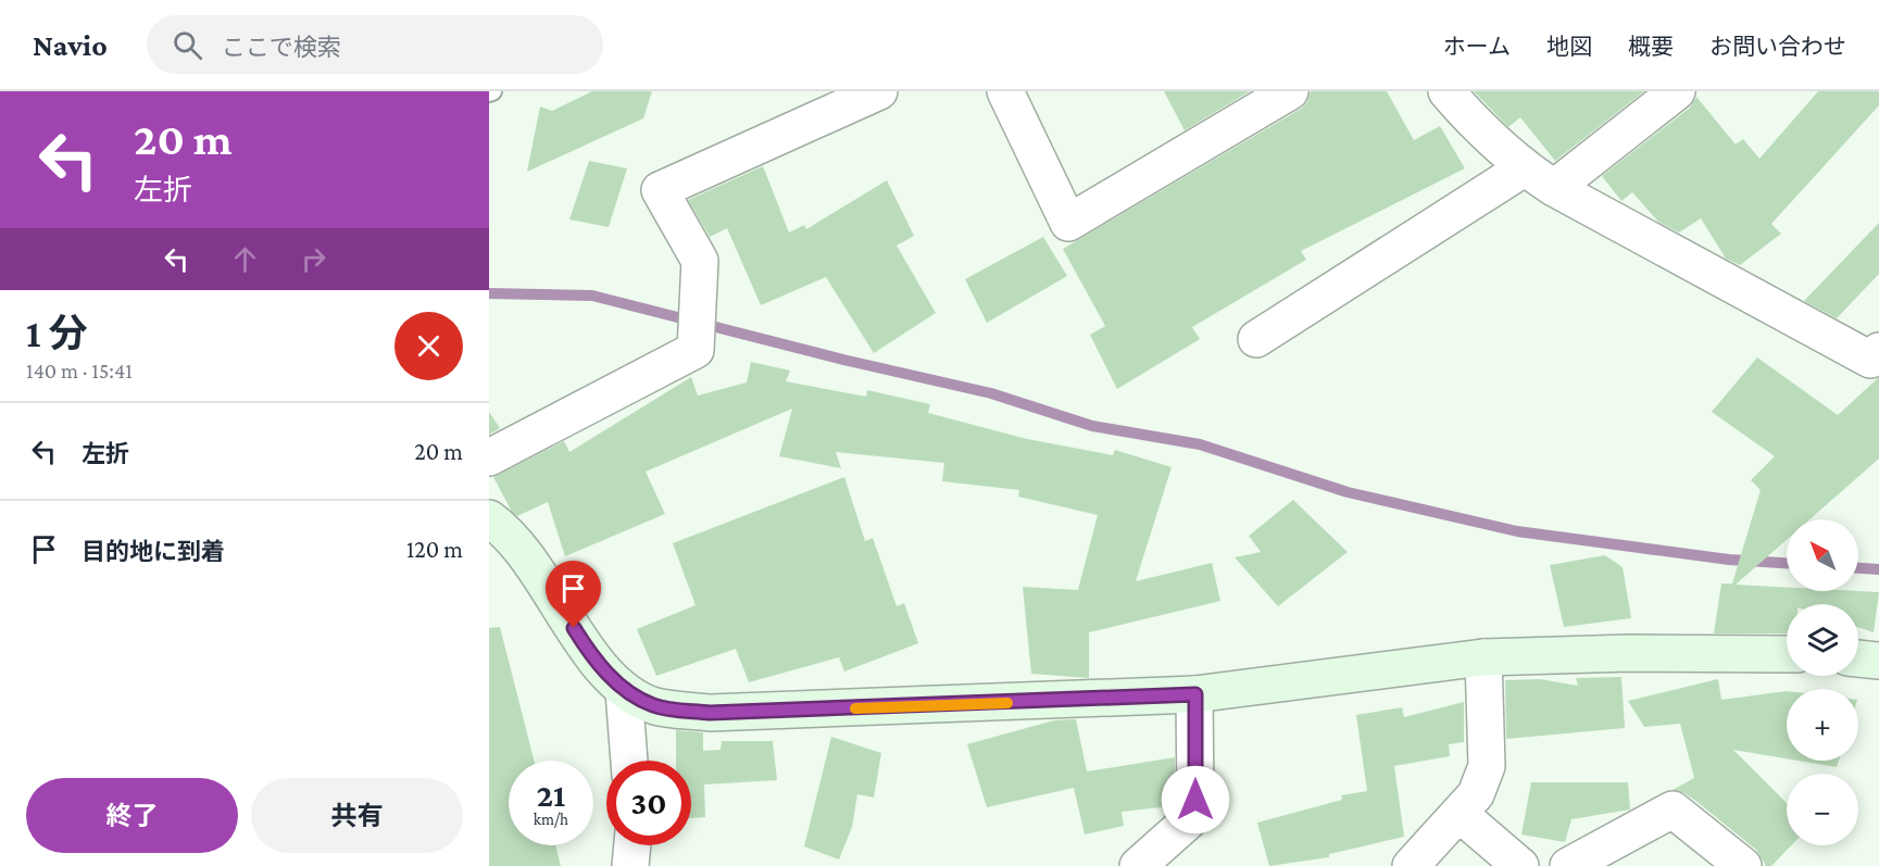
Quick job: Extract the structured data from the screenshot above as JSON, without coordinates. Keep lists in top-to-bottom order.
{
  "north": "top left",
  "page": {
    "header": "Navio",
    "search": "ここで検索",
    "nav": [
      "ホーム",
      "地図",
      "概要",
      "お問い合わせ"
    ],
    "turn": ["20 m", "左折"],
    "heading": ["1 分", "140 m · 15:41"],
    "list": [
      {
        "name": "左折",
        "value": "20 m"
      },
      {
        "name": "目的地に到着",
        "value": "120 m"
      }
    ],
    "map_buttons": ["+", "−"],
    "speed": "21 km/h",
    "limit": "30",
    "buttons": ["終了", "共有"]
  }
}
